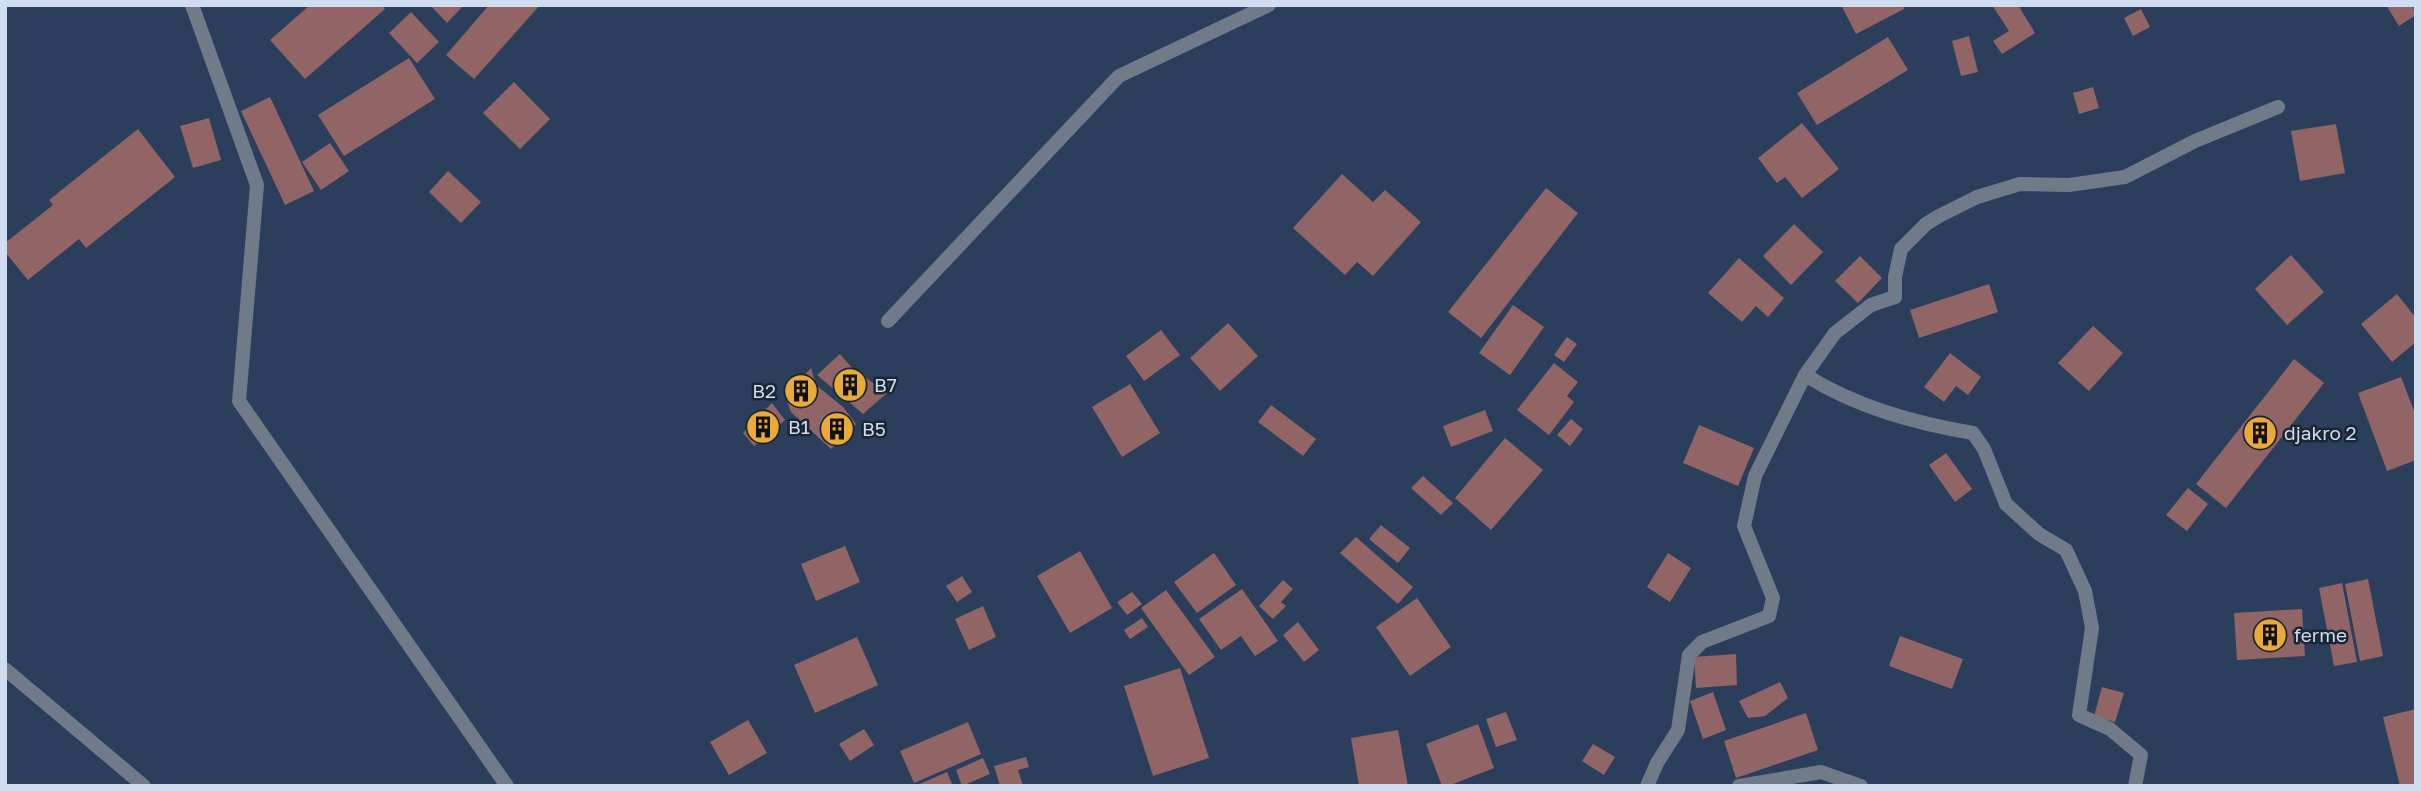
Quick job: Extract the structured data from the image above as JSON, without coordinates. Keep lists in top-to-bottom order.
{
  "places": {
    "building": [
      "B7",
      "B2",
      "B1",
      "B5",
      "djakro 2",
      "ferme"
    ]
  }
}
